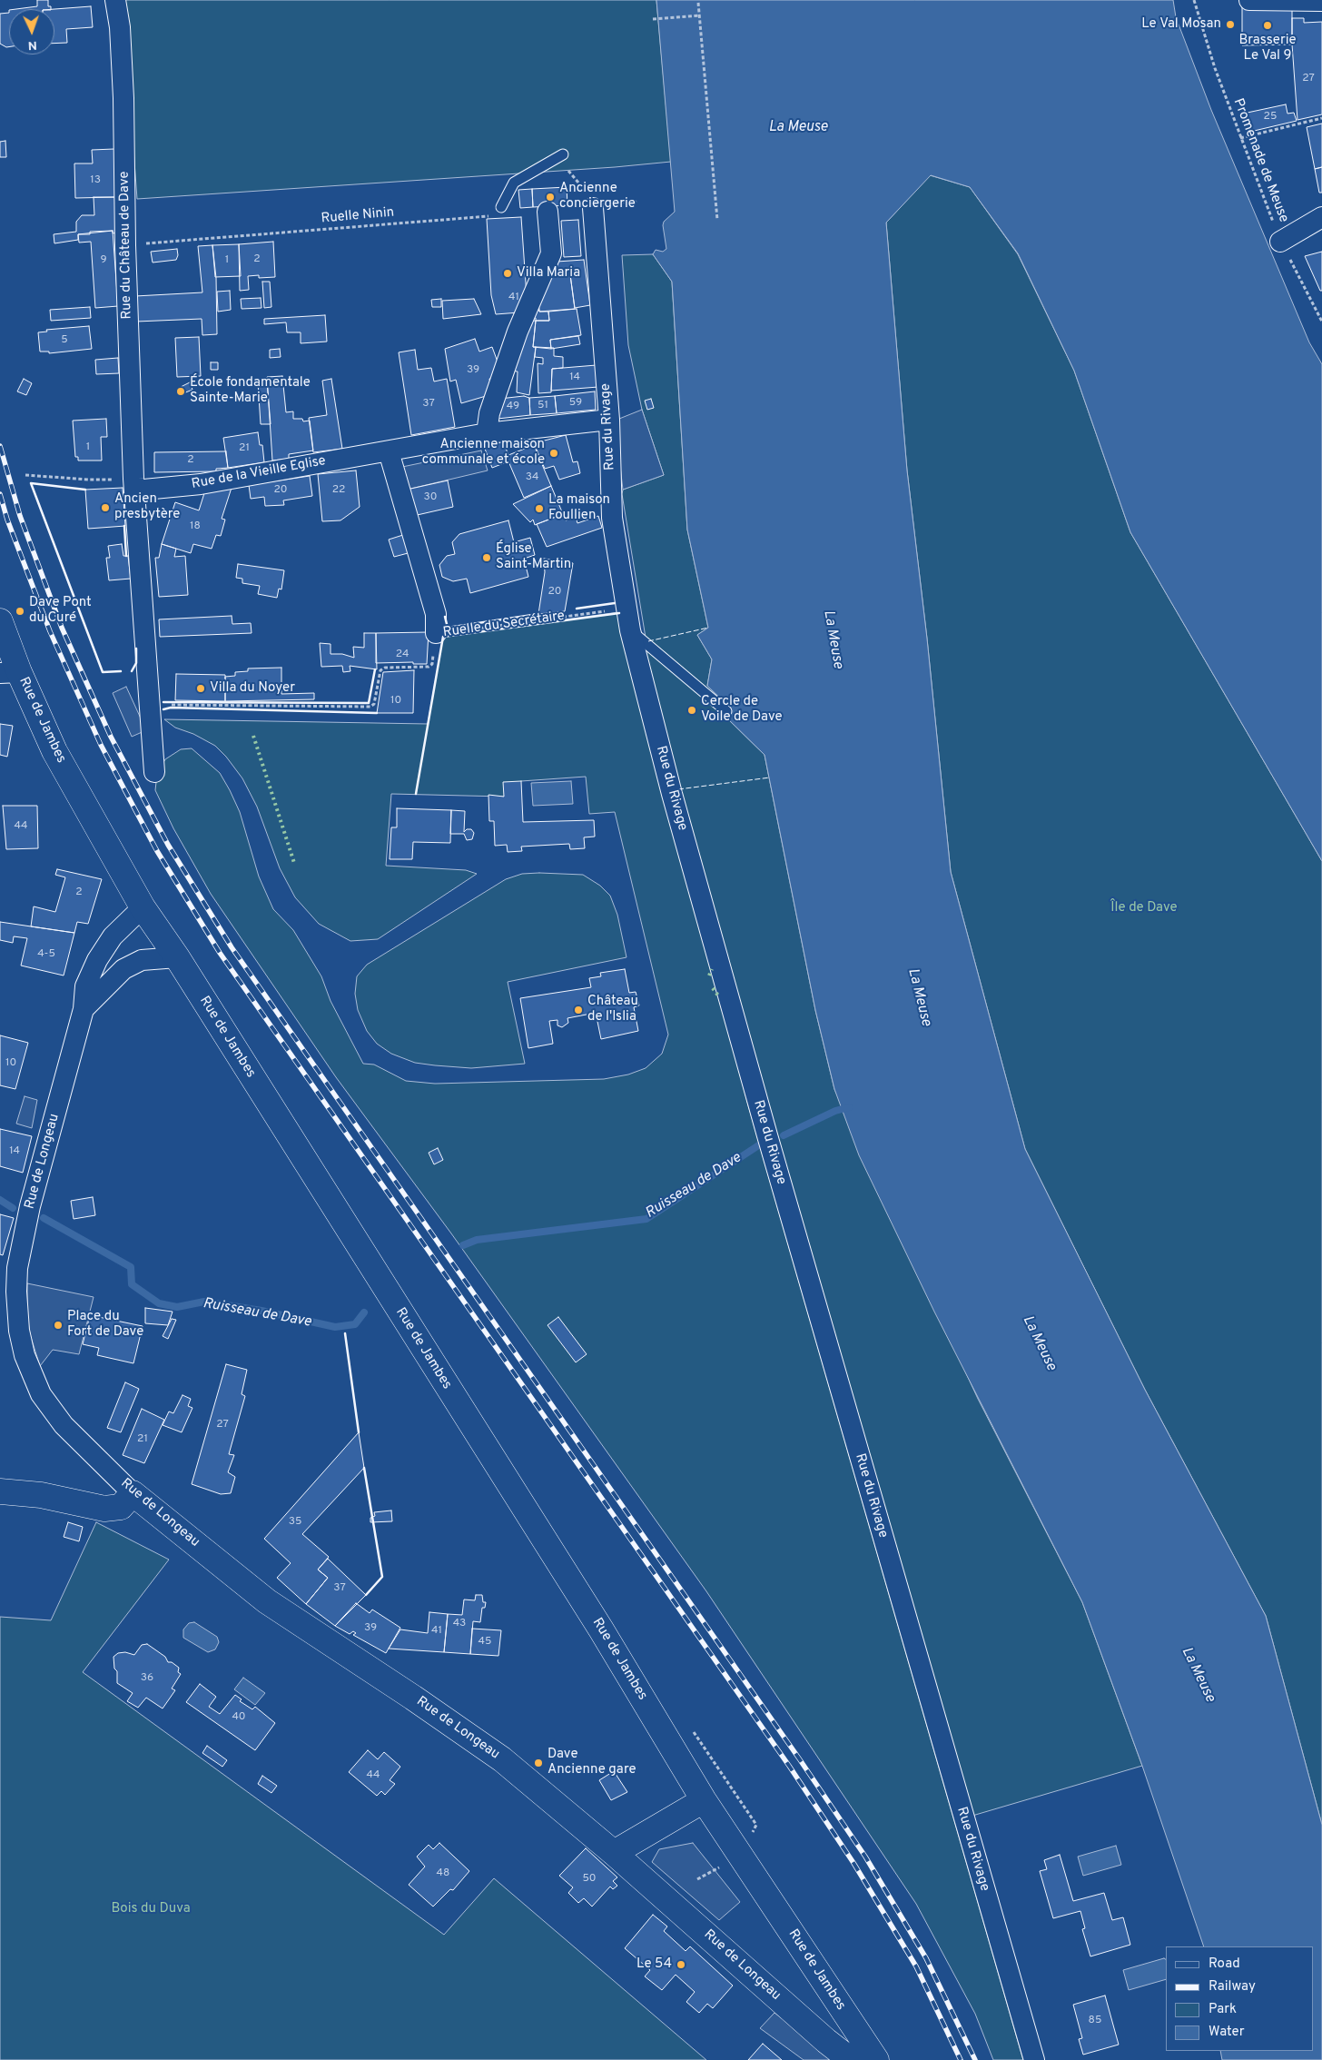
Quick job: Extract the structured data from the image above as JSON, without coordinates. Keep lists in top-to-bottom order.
{
  "streets": {
    "main road": ["Rue de Jambes", "Rue de Longeau"],
    "street": [
      "Rue du Château de Dave",
      "Rue du Rivage",
      "Rue de la Vieille Eglise",
      "Ruelle du Secrétaire"
    ],
    "path": ["Promenade de Meuse", "Ruelle Ninin"]
  },
  "crossings": [
    ["Ruelle Ninin", "Rue du Château de Dave"],
    ["Rue du Château de Dave", "Rue de la Vieille Eglise"],
    ["Rue du Rivage", "Rue de la Vieille Eglise"],
    ["Rue du Rivage", "Ruelle du Secrétaire"],
    ["Rue de la Vieille Eglise", "Ruelle du Secrétaire"],
    ["Rue de Jambes", "Rue de Longeau"]
  ],
  "water": ["La Meuse", "Ruisseau de Dave"],
  "parks": ["Île de Dave", "Bois du Duva"],
  "places": [
    "Le Val Mosan",
    "Brasserie Le Val 9",
    "Ancienne conciergerie",
    "Villa Maria",
    "École fondamentale Sainte-Marie",
    "Ancienne maison communale et école",
    "Ancien presbytère",
    "La maison Foullien",
    "Église Saint-Martin",
    "Dave Pont du Curé",
    "Villa du Noyer",
    "Cercle de Voile de Dave",
    "Château de l'Islia",
    "Place du Fort de Dave",
    "Dave Ancienne gare",
    "Le 54"
  ],
  "house_numbers": [
    "27",
    "25",
    "13",
    "2",
    "9",
    "1",
    "41",
    "5",
    "39",
    "14",
    "59",
    "37",
    "51",
    "49",
    "1",
    "21",
    "2",
    "34",
    "20",
    "22",
    "30",
    "18",
    "20",
    "24",
    "10",
    "44",
    "2",
    "4-5",
    "10",
    "14",
    "27",
    "21",
    "35",
    "37",
    "43",
    "39",
    "41",
    "45",
    "36",
    "40",
    "44",
    "48",
    "50",
    "85"
  ],
  "legend": [
    "Road",
    "Railway",
    "Park",
    "Water"
  ],
  "north": "bottom"
}
